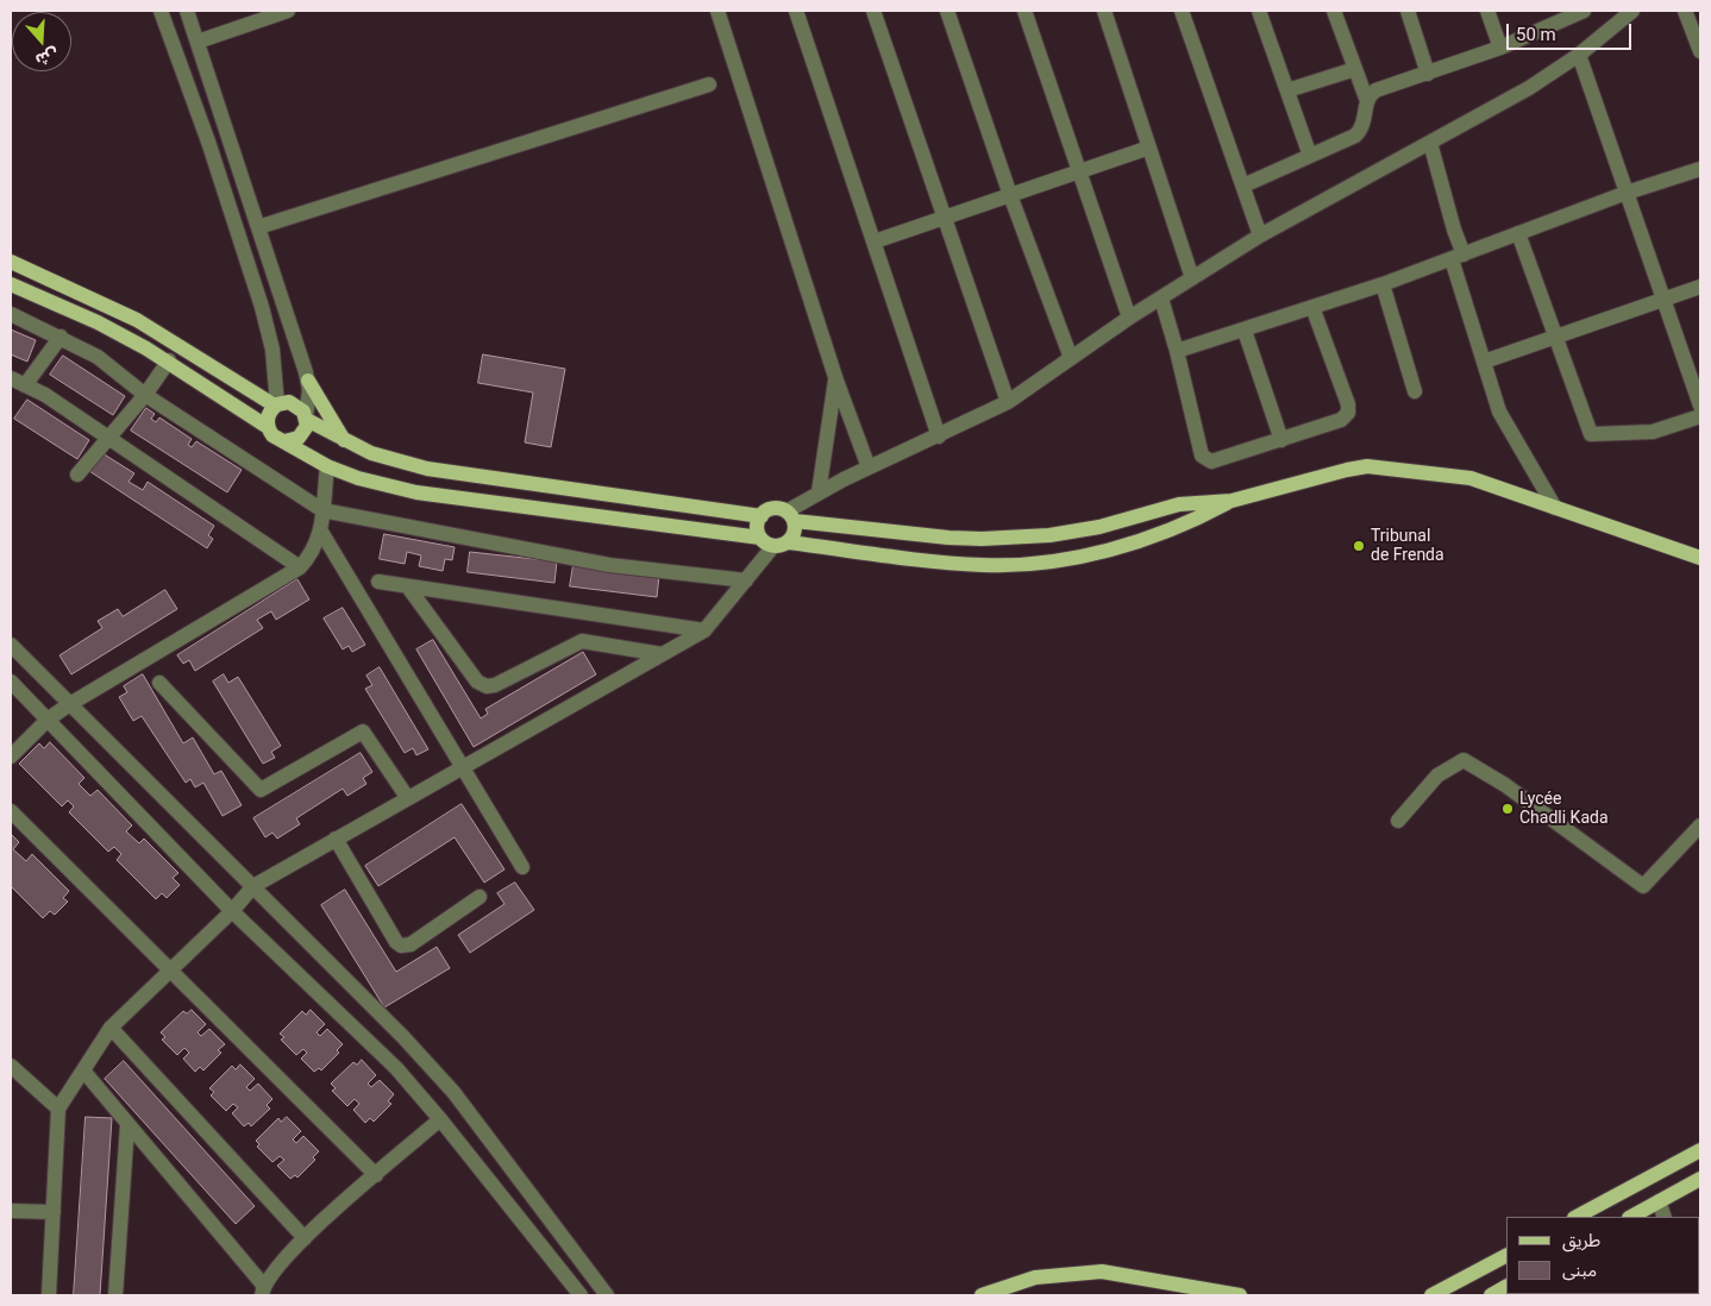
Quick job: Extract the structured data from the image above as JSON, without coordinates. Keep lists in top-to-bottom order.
{
  "places": ["Tribunal de Frenda", "Lycée Chadli Kada"],
  "legend": ["طريق", "مبنى"],
  "scale_bar": "50 m",
  "north": "bottom"
}
